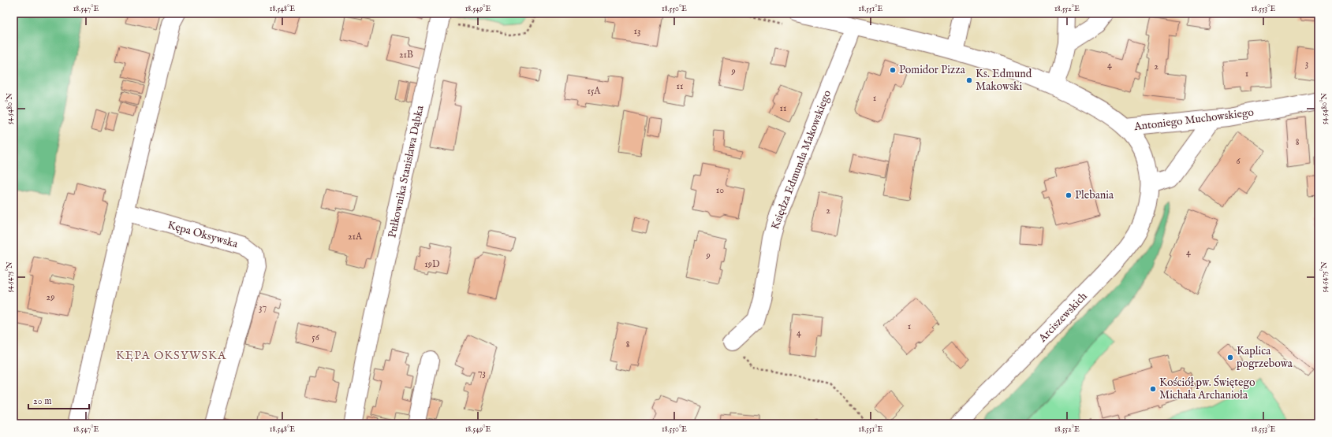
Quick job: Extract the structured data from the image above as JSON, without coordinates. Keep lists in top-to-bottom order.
{
  "streets": {
    "street": [
      "Antoniego Muchowskiego",
      "Księdza Edmunda Makowskiego",
      "Pułkownika Stanisława Dąbka",
      "Kępa Oksywska",
      "Arciszewskich"
    ]
  },
  "districts": ["KĘPA OKSYWSKA"],
  "places": [
    "Pomidor Pizza",
    "Ks. Edmund Makowski",
    "Plebania",
    "Kaplica pogrzebowa",
    "Kościół pw. Świętego Michała Archanioła"
  ],
  "house_numbers": [
    "13",
    "21B",
    "3",
    "4",
    "2",
    "9",
    "1",
    "11",
    "15A",
    "1",
    "11",
    "8",
    "6",
    "10",
    "2",
    "21A",
    "4",
    "9",
    "19D",
    "29",
    "37",
    "1",
    "4",
    "56",
    "8",
    "73"
  ],
  "scale_bar": "20 m",
  "coordinates": [
    "18.547°E",
    "18.548°E",
    "18.549°E",
    "18.550°E",
    "18.551°E",
    "18.552°E",
    "18.553°E",
    "54.5480°N",
    "54.5475°N"
  ]
}
